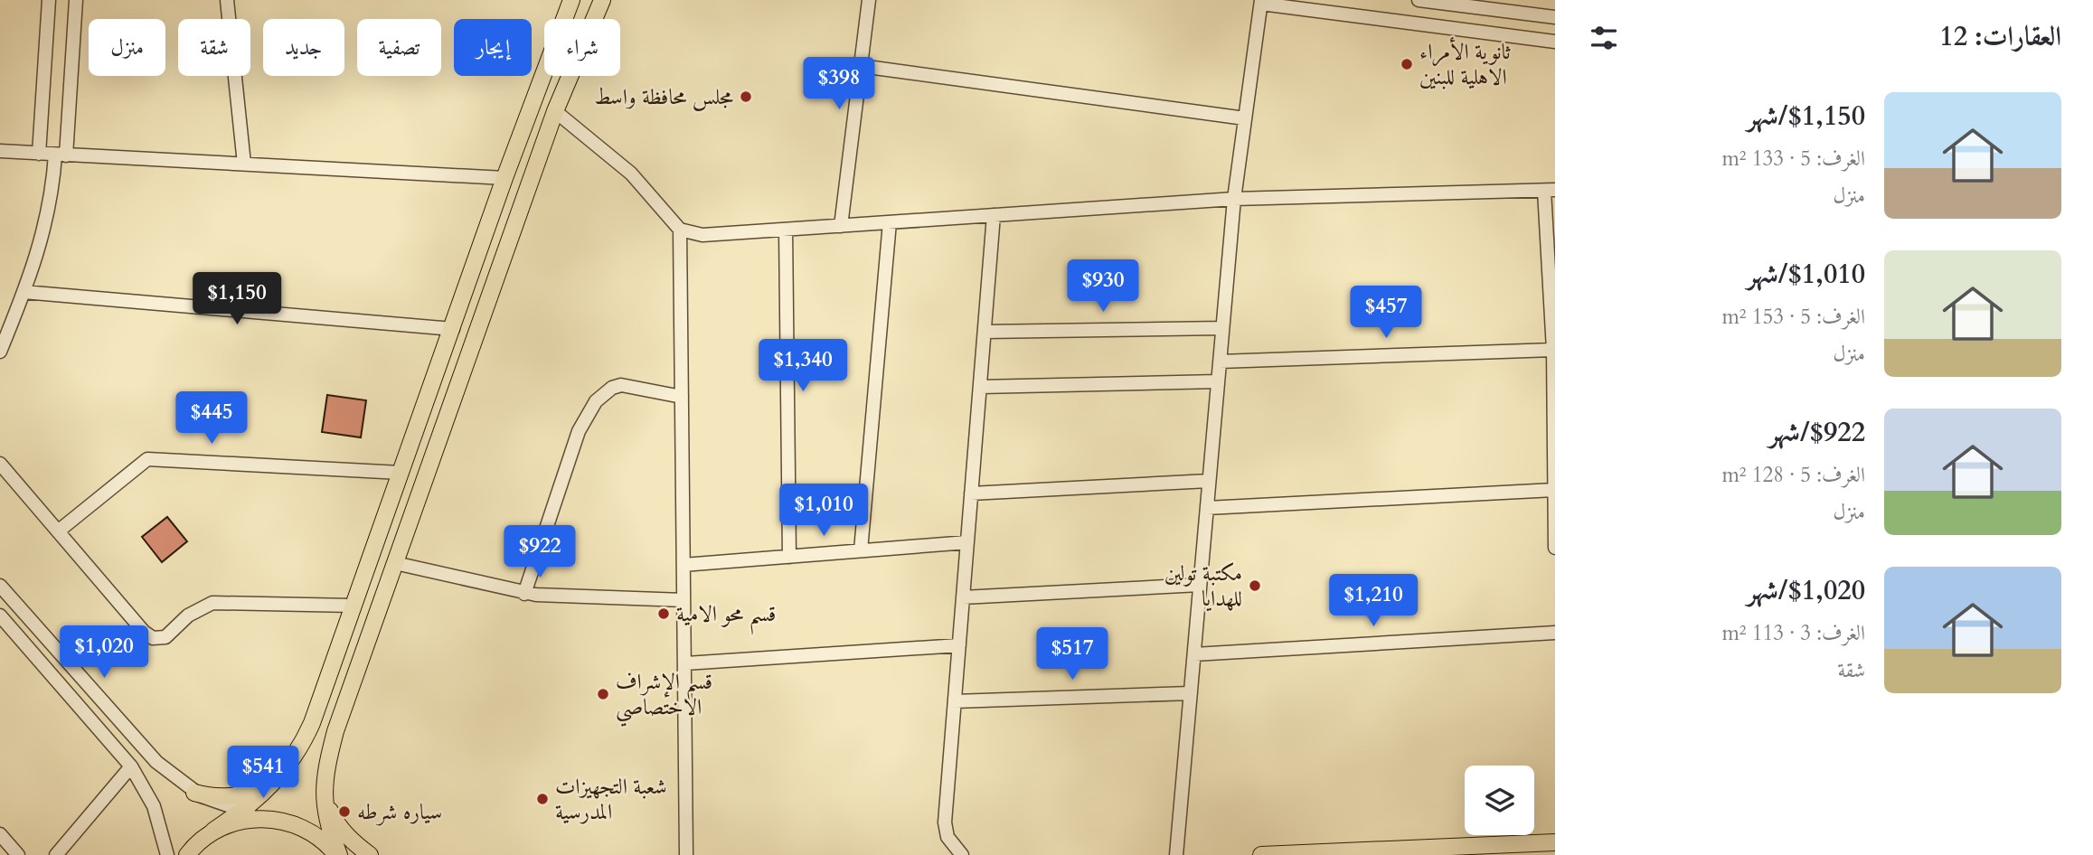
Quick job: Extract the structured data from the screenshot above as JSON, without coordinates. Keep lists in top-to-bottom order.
{
  "places": [
    "ثانوية الأمراء الاهلية للبنين",
    "مجلس محافظة واسط",
    "مكتبة تولين للهدايا",
    "قسم محو الامية",
    "قسم الإشراف الاختصاصي",
    "شعبة التجهيزات المدرسية",
    "سياره شرطه"
  ],
  "page": {
    "heading": "العقارات: 12",
    "chip": [
      "شراء",
      "إيجار",
      "تصفية",
      "جديد",
      "شقة",
      "منزل"
    ],
    "price": [
      "$398",
      "$930",
      "$1,150",
      "$457",
      "$1,340",
      "$445",
      "$1,010",
      "$922",
      "$1,210",
      "$1,020",
      "$517",
      "$541"
    ],
    "list": [
      {
        "name": "$1,150/شهر",
        "note": "الغرف: 5 · 133 m² · منزل"
      },
      {
        "name": "$1,010/شهر",
        "note": "الغرف: 5 · 153 m² · منزل"
      },
      {
        "name": "$922/شهر",
        "note": "الغرف: 5 · 128 m² · منزل"
      },
      {
        "name": "$1,020/شهر",
        "note": "الغرف: 3 · 113 m² · شقة"
      }
    ]
  }
}
